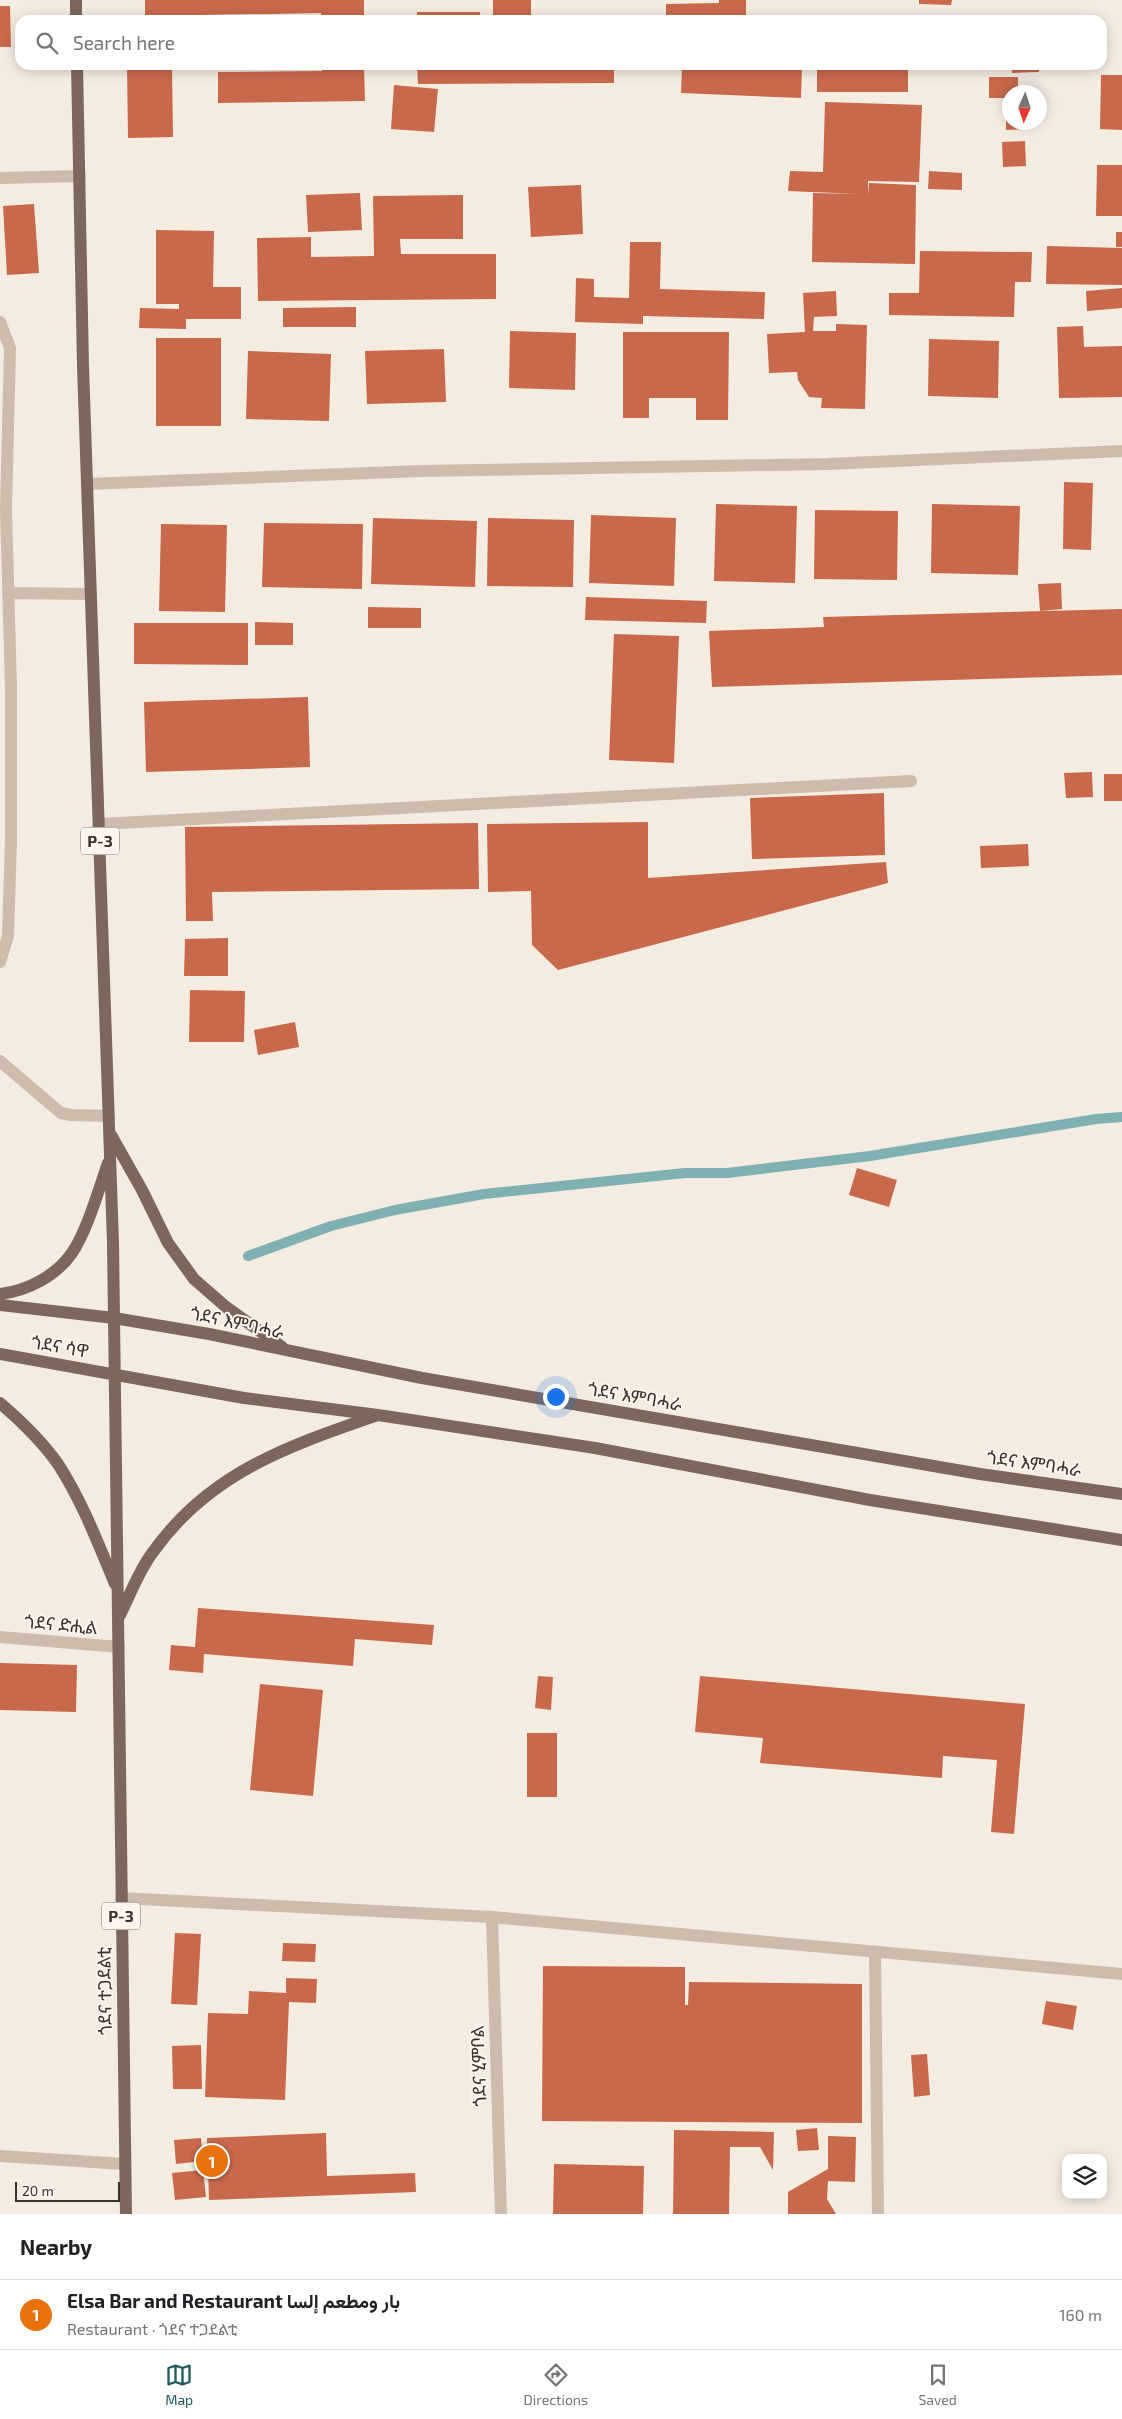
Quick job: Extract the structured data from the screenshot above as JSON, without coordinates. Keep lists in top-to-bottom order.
{
  "streets": {
    "main road": [
      "P-3",
      "ጎደና እምባሓራ",
      "ጎደና ሳዋ",
      "ጎደና ተጋደልቲ"
    ],
    "street": ["ጎደና ድሒል", "ጎደና ሂምቦል"]
  },
  "crossings": [
    ["P-3", "ጎደና እምባሓራ"],
    ["P-3", "ጎደና ሳዋ"],
    ["P-3", "ጎደና ተጋደልቲ"],
    ["ጎደና እምባሓራ", "ጎደና ሳዋ"],
    ["ጎደና ድሒል", "ጎደና ተጋደልቲ"]
  ],
  "scale_bar": "20 m",
  "north": "bottom",
  "page": {
    "search": "Search here",
    "pins": "1",
    "scale": "20 m",
    "heading": "Nearby",
    "list": [
      {
        "mark": "1",
        "name": "Elsa Bar and Restaurant بار ومطعم إلسا",
        "note": "Restaurant · ጎደና ተጋደልቲ",
        "value": "160 m"
      }
    ],
    "nav": ["Map", "Directions", "Saved"]
  }
}
